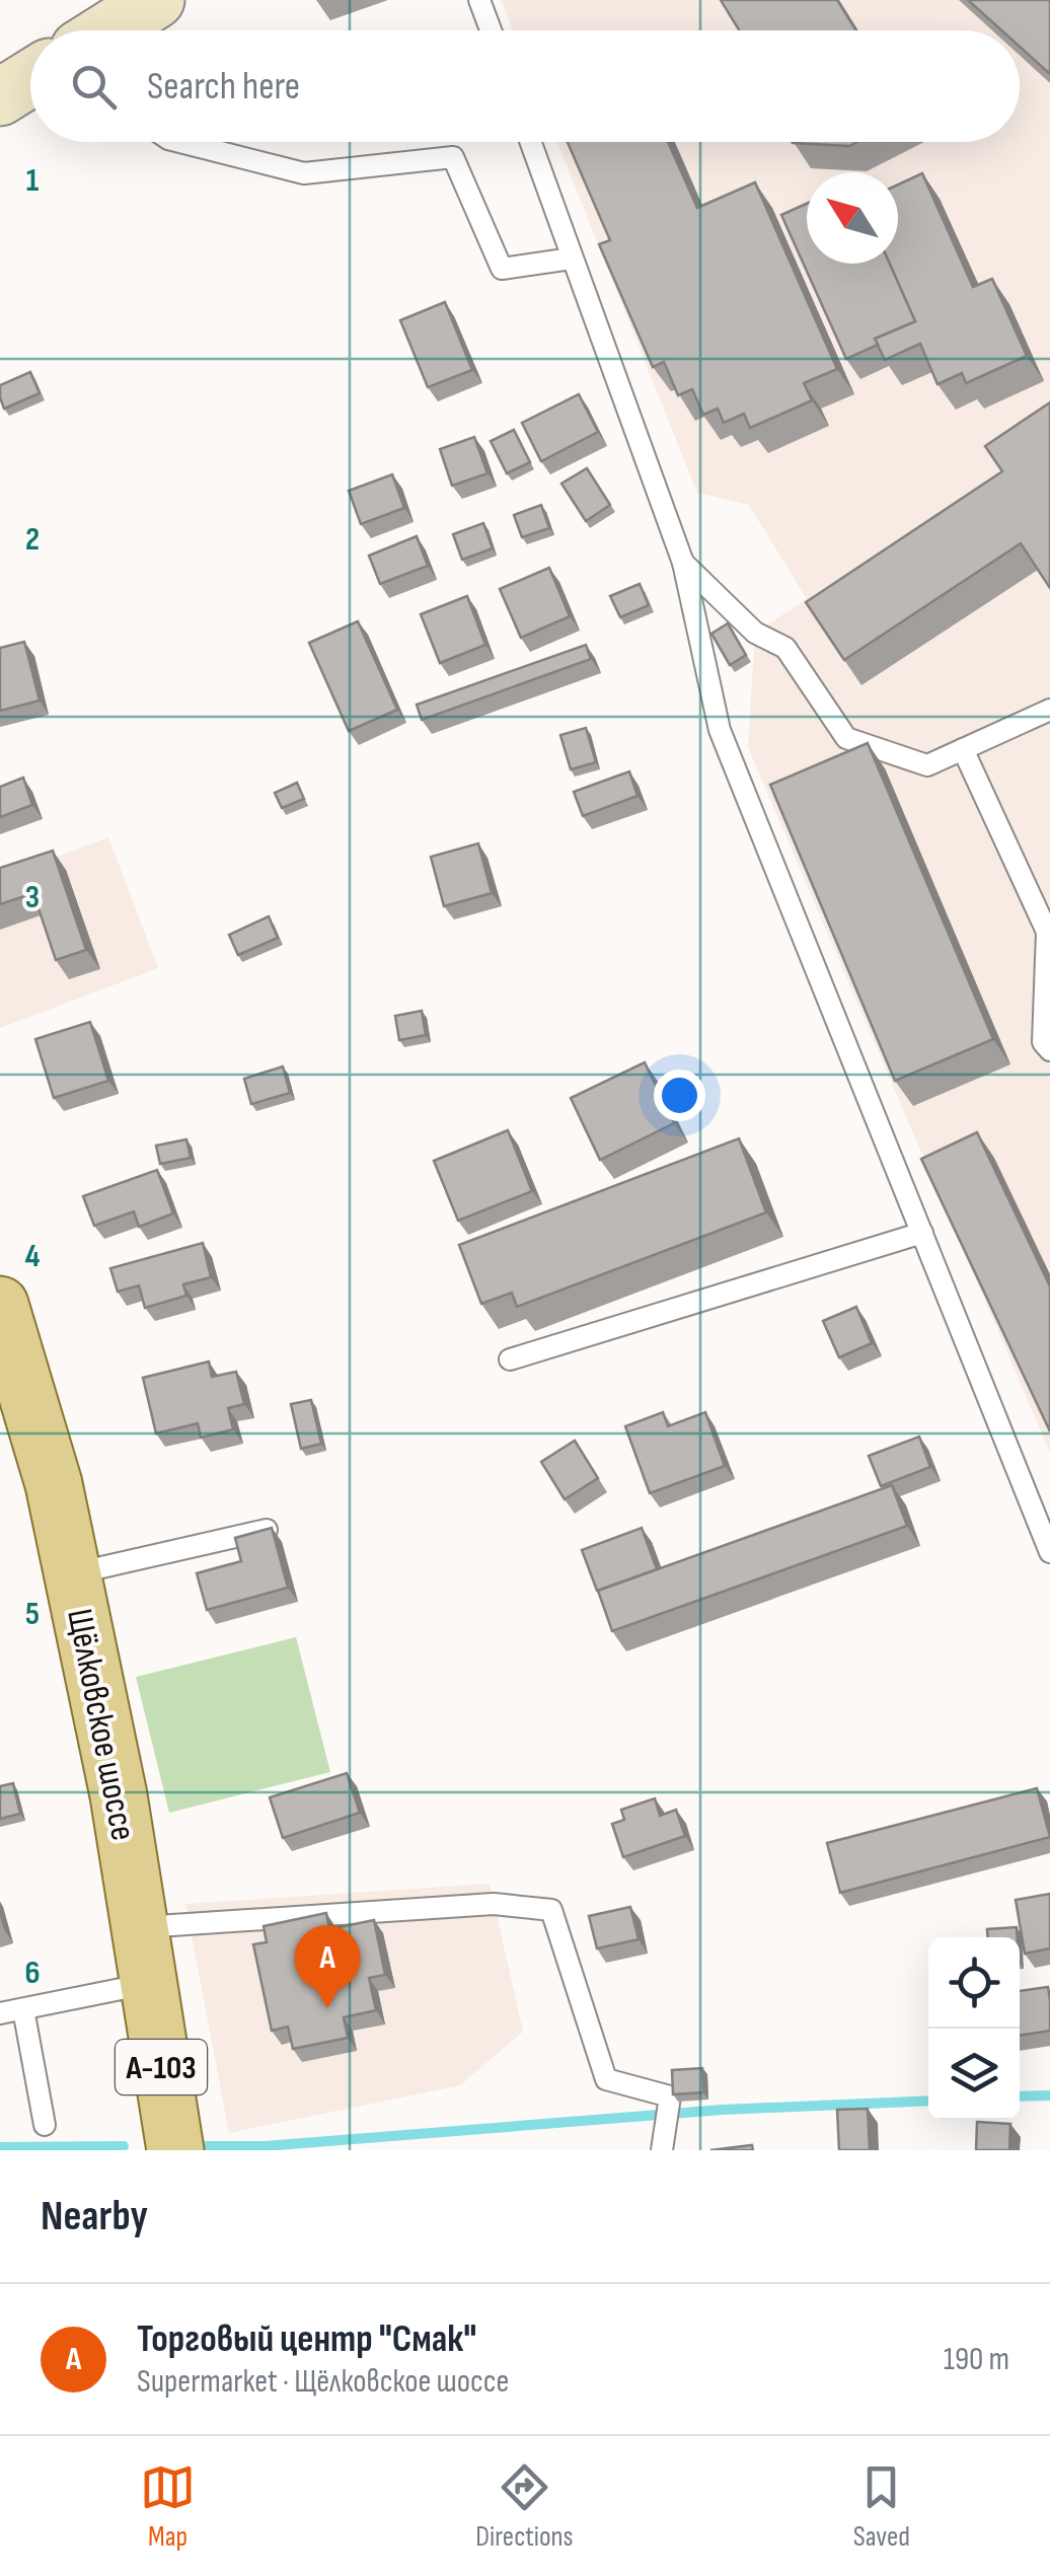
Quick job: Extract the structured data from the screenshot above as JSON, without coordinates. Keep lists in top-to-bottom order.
{
  "streets": {
    "main road": ["Щёлковское шоссе", "А-103"]
  },
  "north": "top left",
  "page": {
    "search": "Search here",
    "pins": "A",
    "heading": "Nearby",
    "list": [
      {
        "mark": "A",
        "name": "Торговый центр \"Смак\"",
        "note": "Supermarket · Щёлковское шоссе",
        "value": "190 m"
      }
    ],
    "nav": ["Map", "Directions", "Saved"]
  },
  "grid": {
    "rows": [
      "1",
      "2",
      "3",
      "4",
      "5",
      "6"
    ]
  }
}
